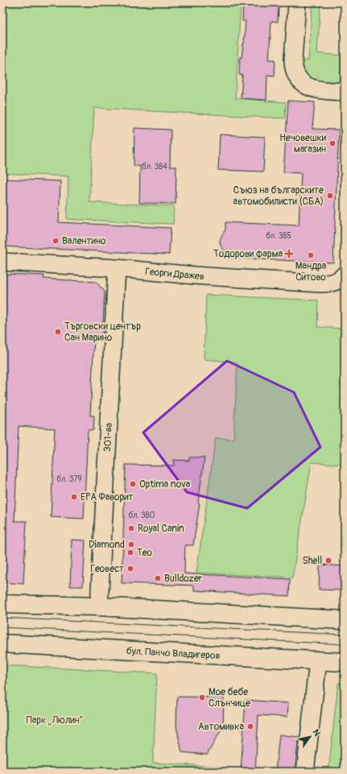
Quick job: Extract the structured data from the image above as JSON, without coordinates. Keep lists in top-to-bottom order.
{
  "streets": {
    "main road": ["бул. Панчо Владигеров"],
    "street": ["Георги Дражев", "301-ва"]
  },
  "crossings": [
    ["Георги Дражев", "301-ва"]
  ],
  "parks": ["Парк „Люлин“"],
  "places": {
    "other": [
      "Нечовешки магазин",
      "Съюз на българските автомобилисти (СБА)",
      "Валентино",
      "Мандра Ситово",
      "Търговски център Сан Марино",
      "Optima nova",
      "ЕРА Фаворит",
      "Royal Canin",
      "Diamond",
      "Тео",
      "Shell",
      "Геовест",
      "Bulldozer",
      "Мое бебе Слънчице",
      "Автомивка"
    ],
    "health": ["Тодорови фарма"]
  },
  "house_numbers": [
    "бл. 384",
    "бл. 385",
    "бл. 379",
    "бл. 380"
  ],
  "north": "top right"
}
